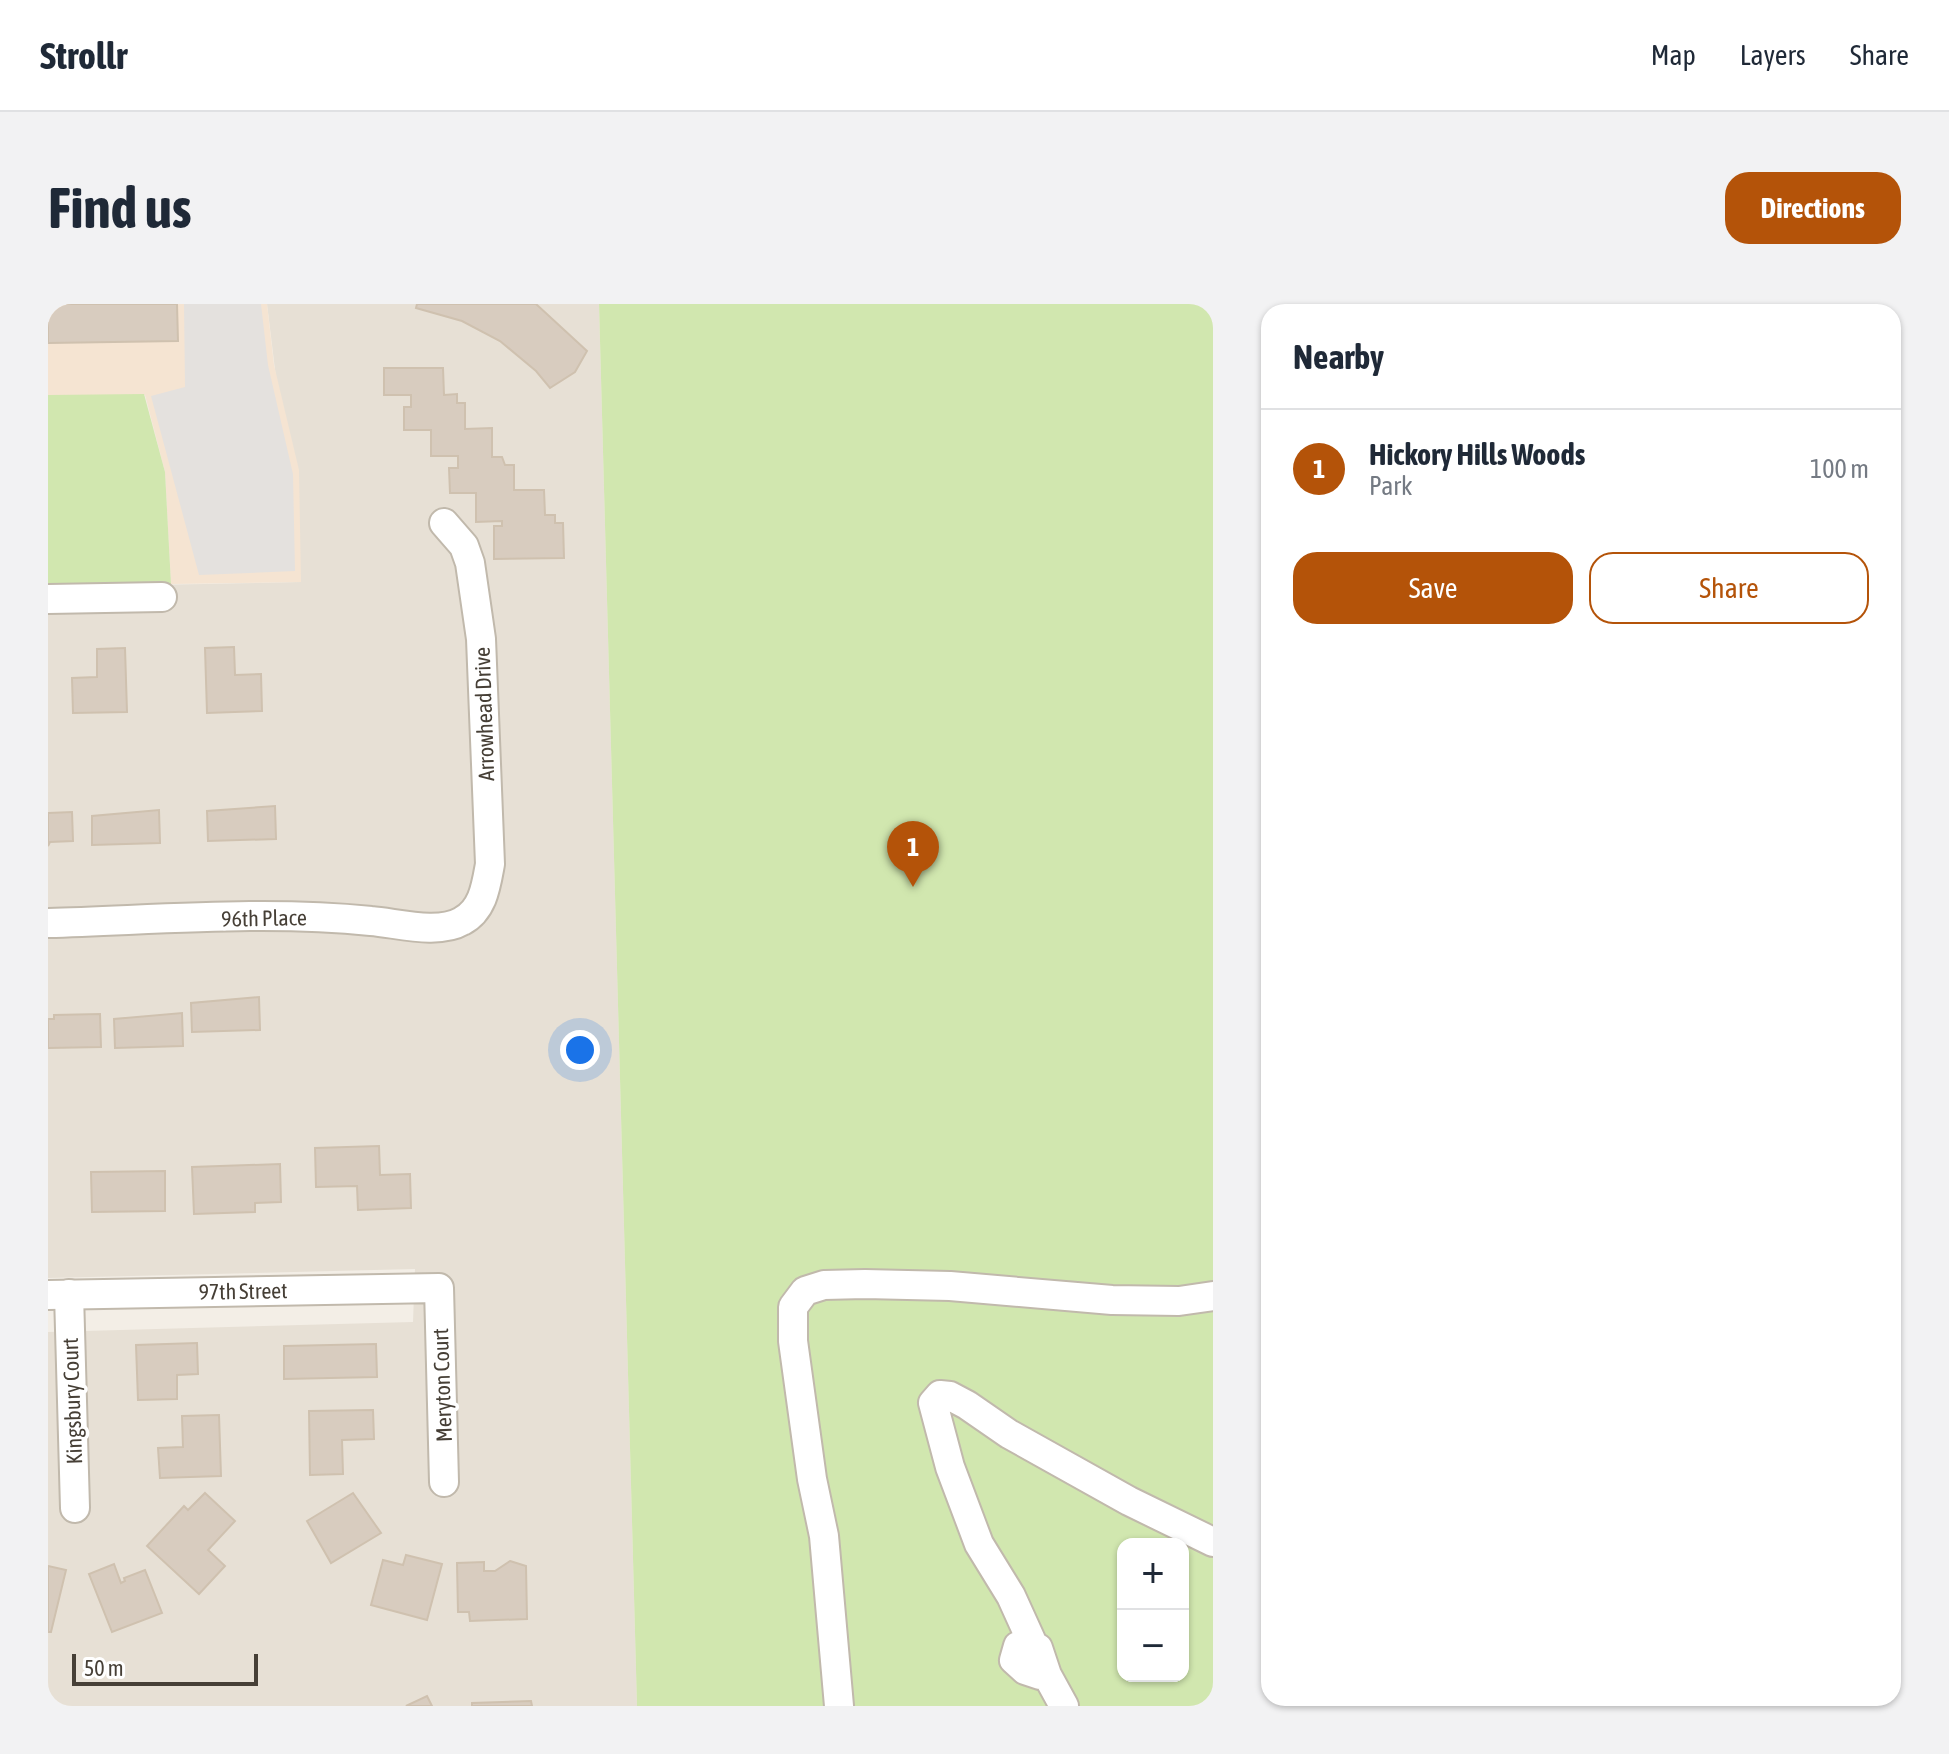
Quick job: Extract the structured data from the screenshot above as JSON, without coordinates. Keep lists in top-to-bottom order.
{
  "streets": {
    "street": [
      "Arrowhead Drive",
      "96th Place",
      "97th Street",
      "Meryton Court",
      "Kingsbury Court"
    ]
  },
  "crossings": [
    ["Arrowhead Drive", "96th Place"],
    ["97th Street", "Meryton Court"],
    ["97th Street", "Kingsbury Court"]
  ],
  "scale_bar": "50 m",
  "page": {
    "header": "Strollr",
    "nav": ["Map", "Layers", "Share"],
    "buttons": [
      "Directions",
      ["Save", "Share"]
    ],
    "title": "Find us",
    "heading": "Nearby",
    "list": [
      {
        "mark": "1",
        "name": "Hickory Hills Woods",
        "note": "Park",
        "value": "100 m"
      }
    ],
    "pins": "1",
    "map_buttons": ["+", "−"],
    "scale": "50 m"
  }
}
